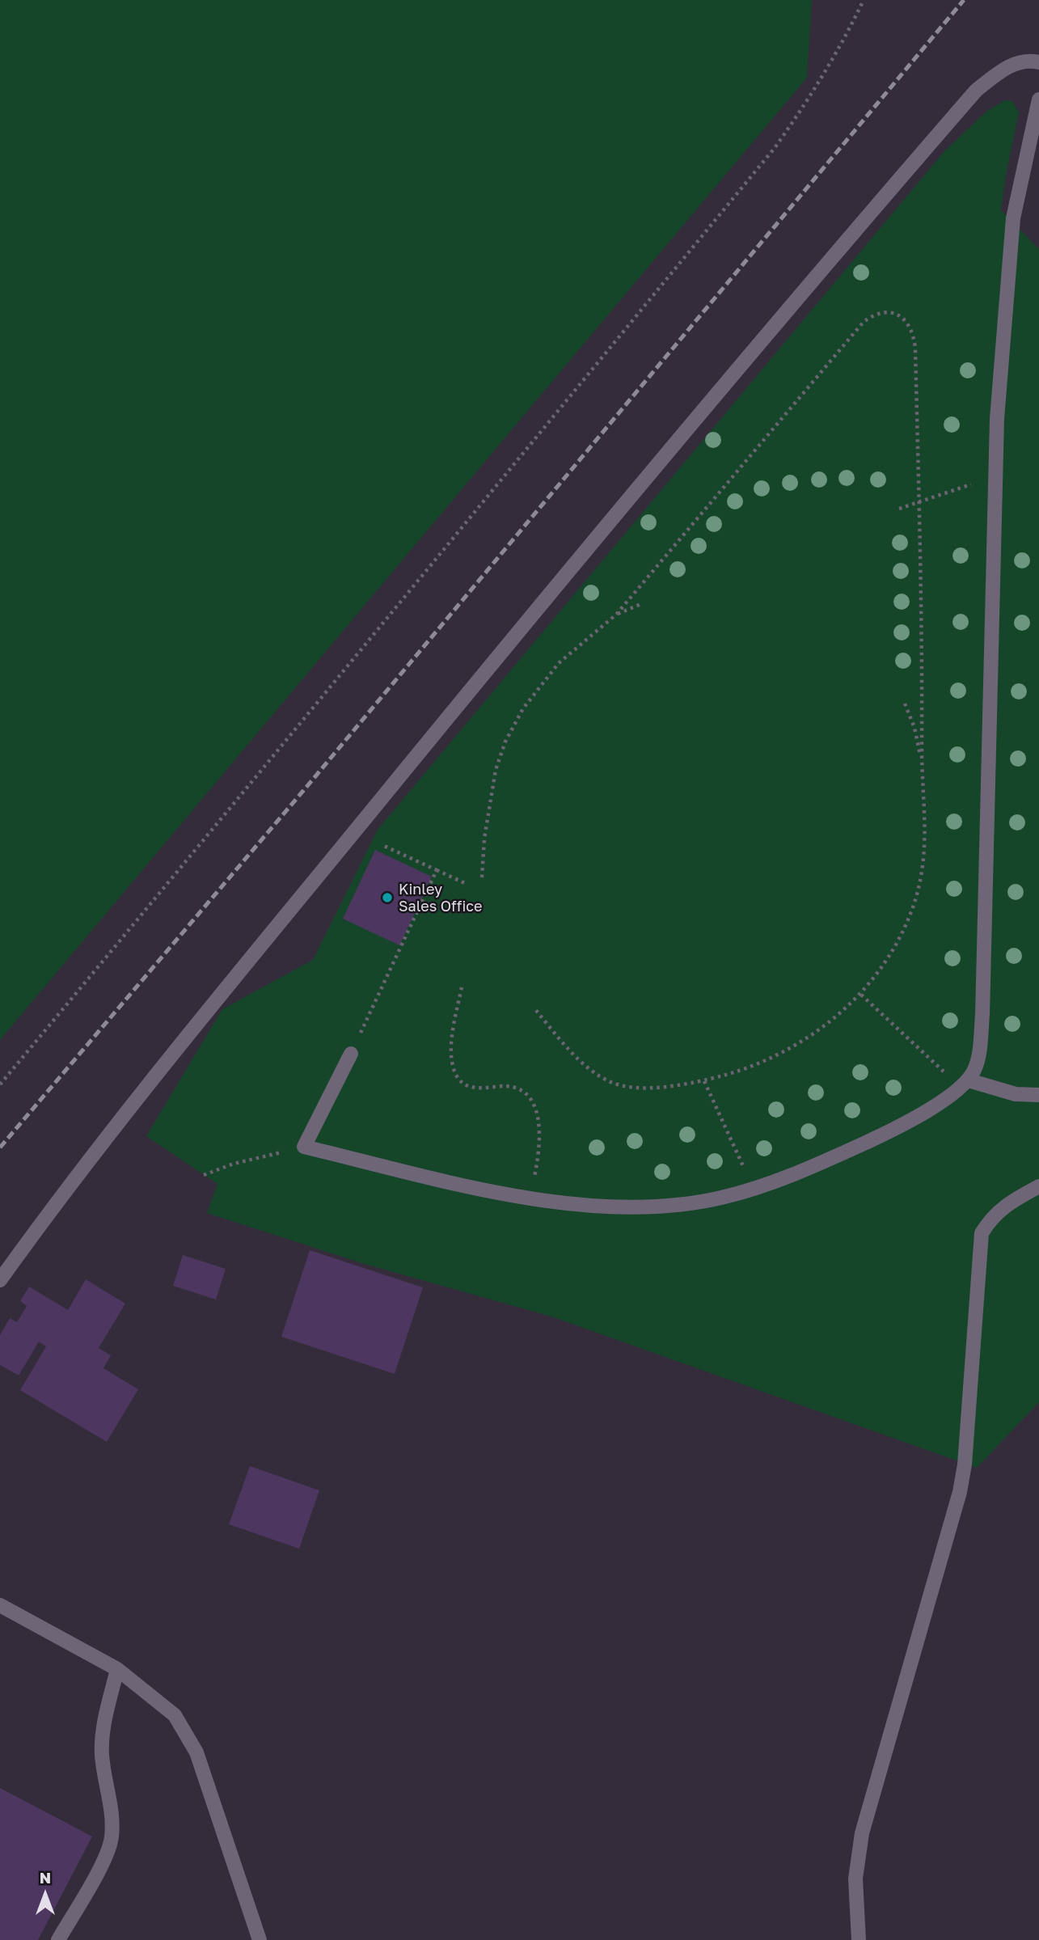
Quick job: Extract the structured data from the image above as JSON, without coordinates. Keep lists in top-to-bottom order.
{
  "places": ["Kinley Sales Office"],
  "north": "top"
}
